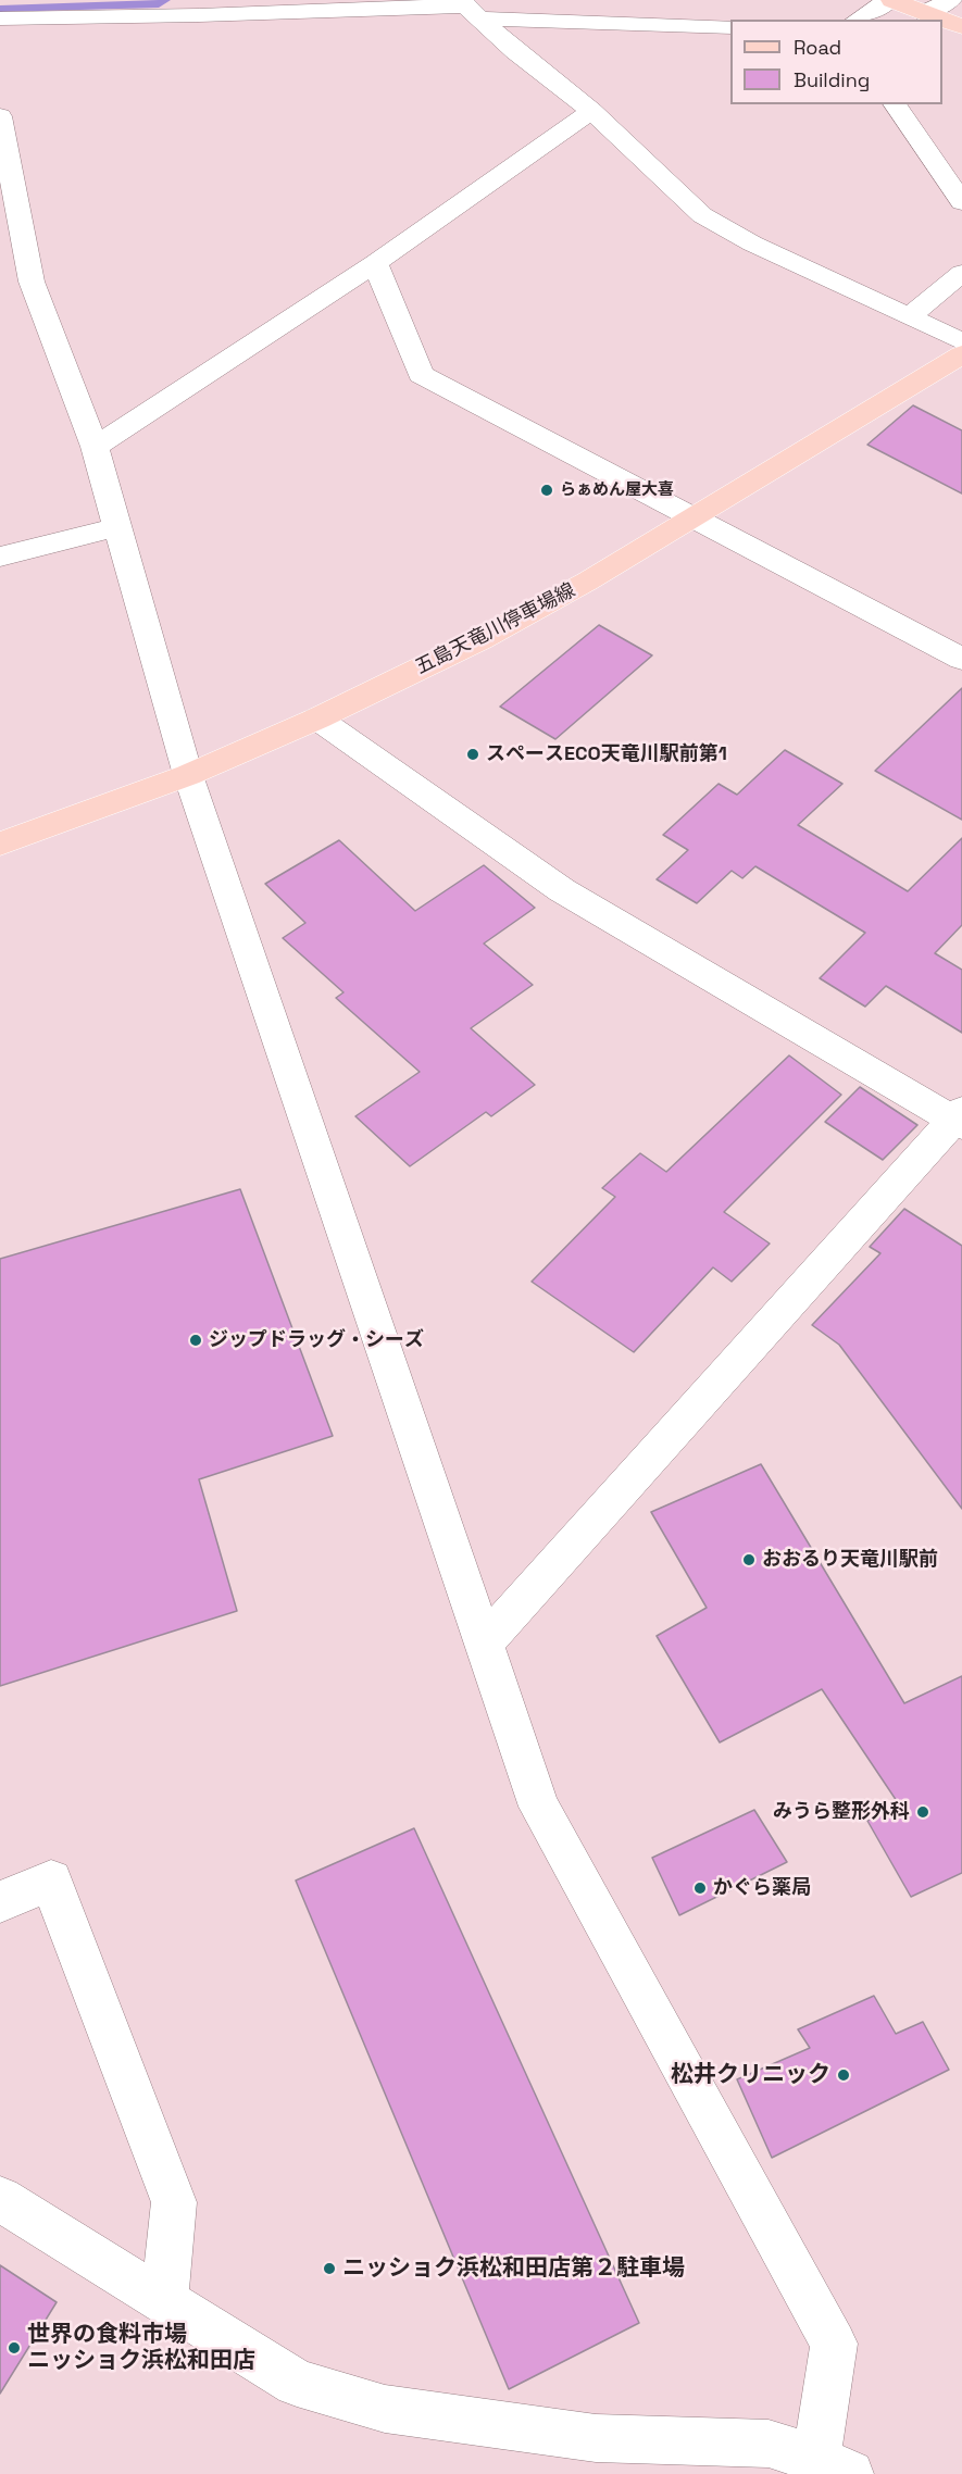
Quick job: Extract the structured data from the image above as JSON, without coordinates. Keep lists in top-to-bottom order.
{
  "streets": {
    "main road": ["五島天竜川停車場線"]
  },
  "places": [
    "らぁめん屋大喜",
    "スペースECO天竜川駅前第1",
    "ジップドラッグ・シーズ",
    "おおるり天竜川駅前",
    "みうら整形外科",
    "かぐら薬局",
    "松井クリニック",
    "ニッショク浜松和田店第２駐車場",
    "世界の食料市場 ニッショク浜松和田店"
  ],
  "legend": ["Road", "Building"]
}
